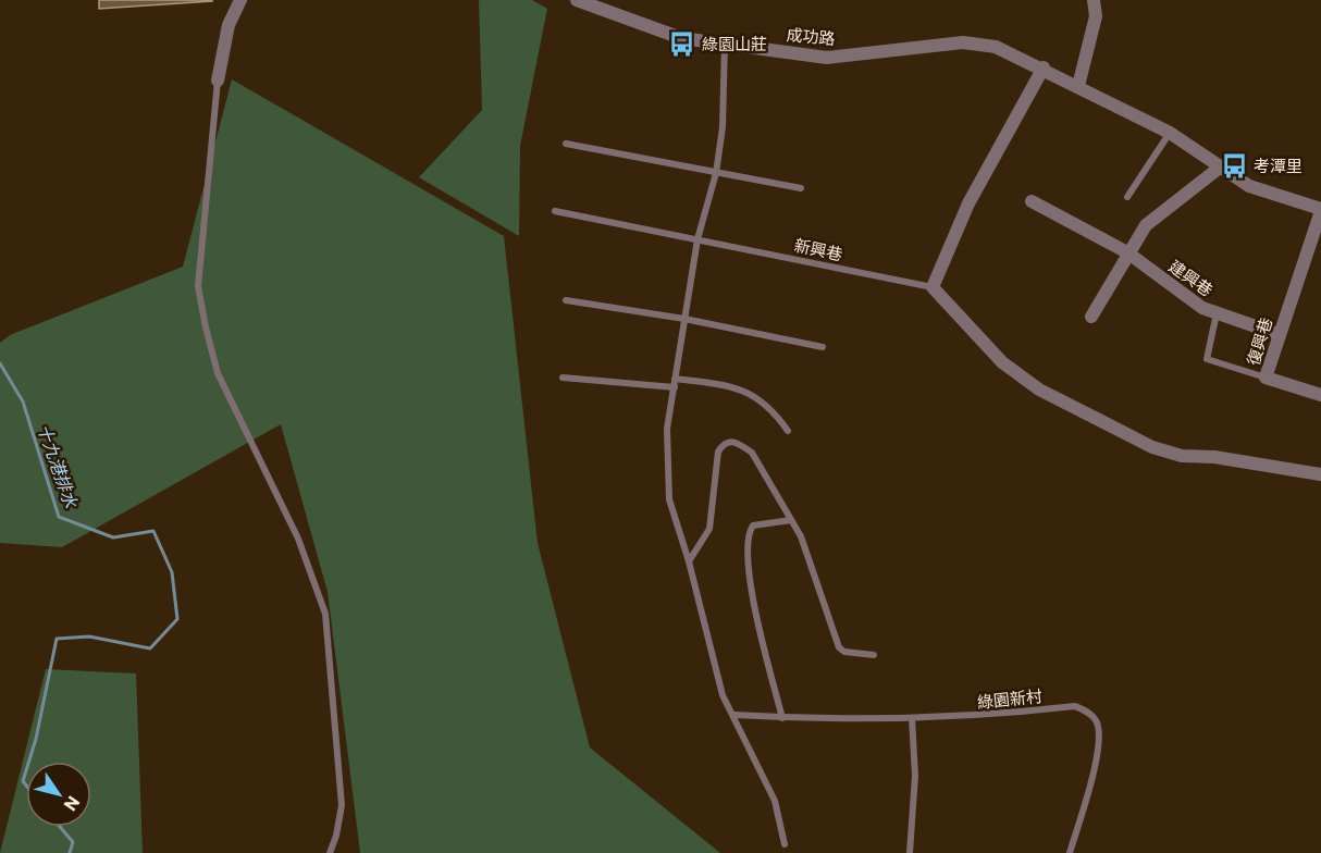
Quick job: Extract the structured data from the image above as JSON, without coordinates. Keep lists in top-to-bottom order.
{
  "streets": {
    "street": ["成功路", "建興巷", "復興巷"],
    "lane": ["新興巷", "綠園新村"]
  },
  "crossings": [
    ["成功路", "復興巷"],
    ["建興巷", "復興巷"]
  ],
  "water": ["十九港排水"],
  "places": {
    "bus stop": ["綠園山莊", "考潭里"]
  },
  "north": "bottom right"
}
